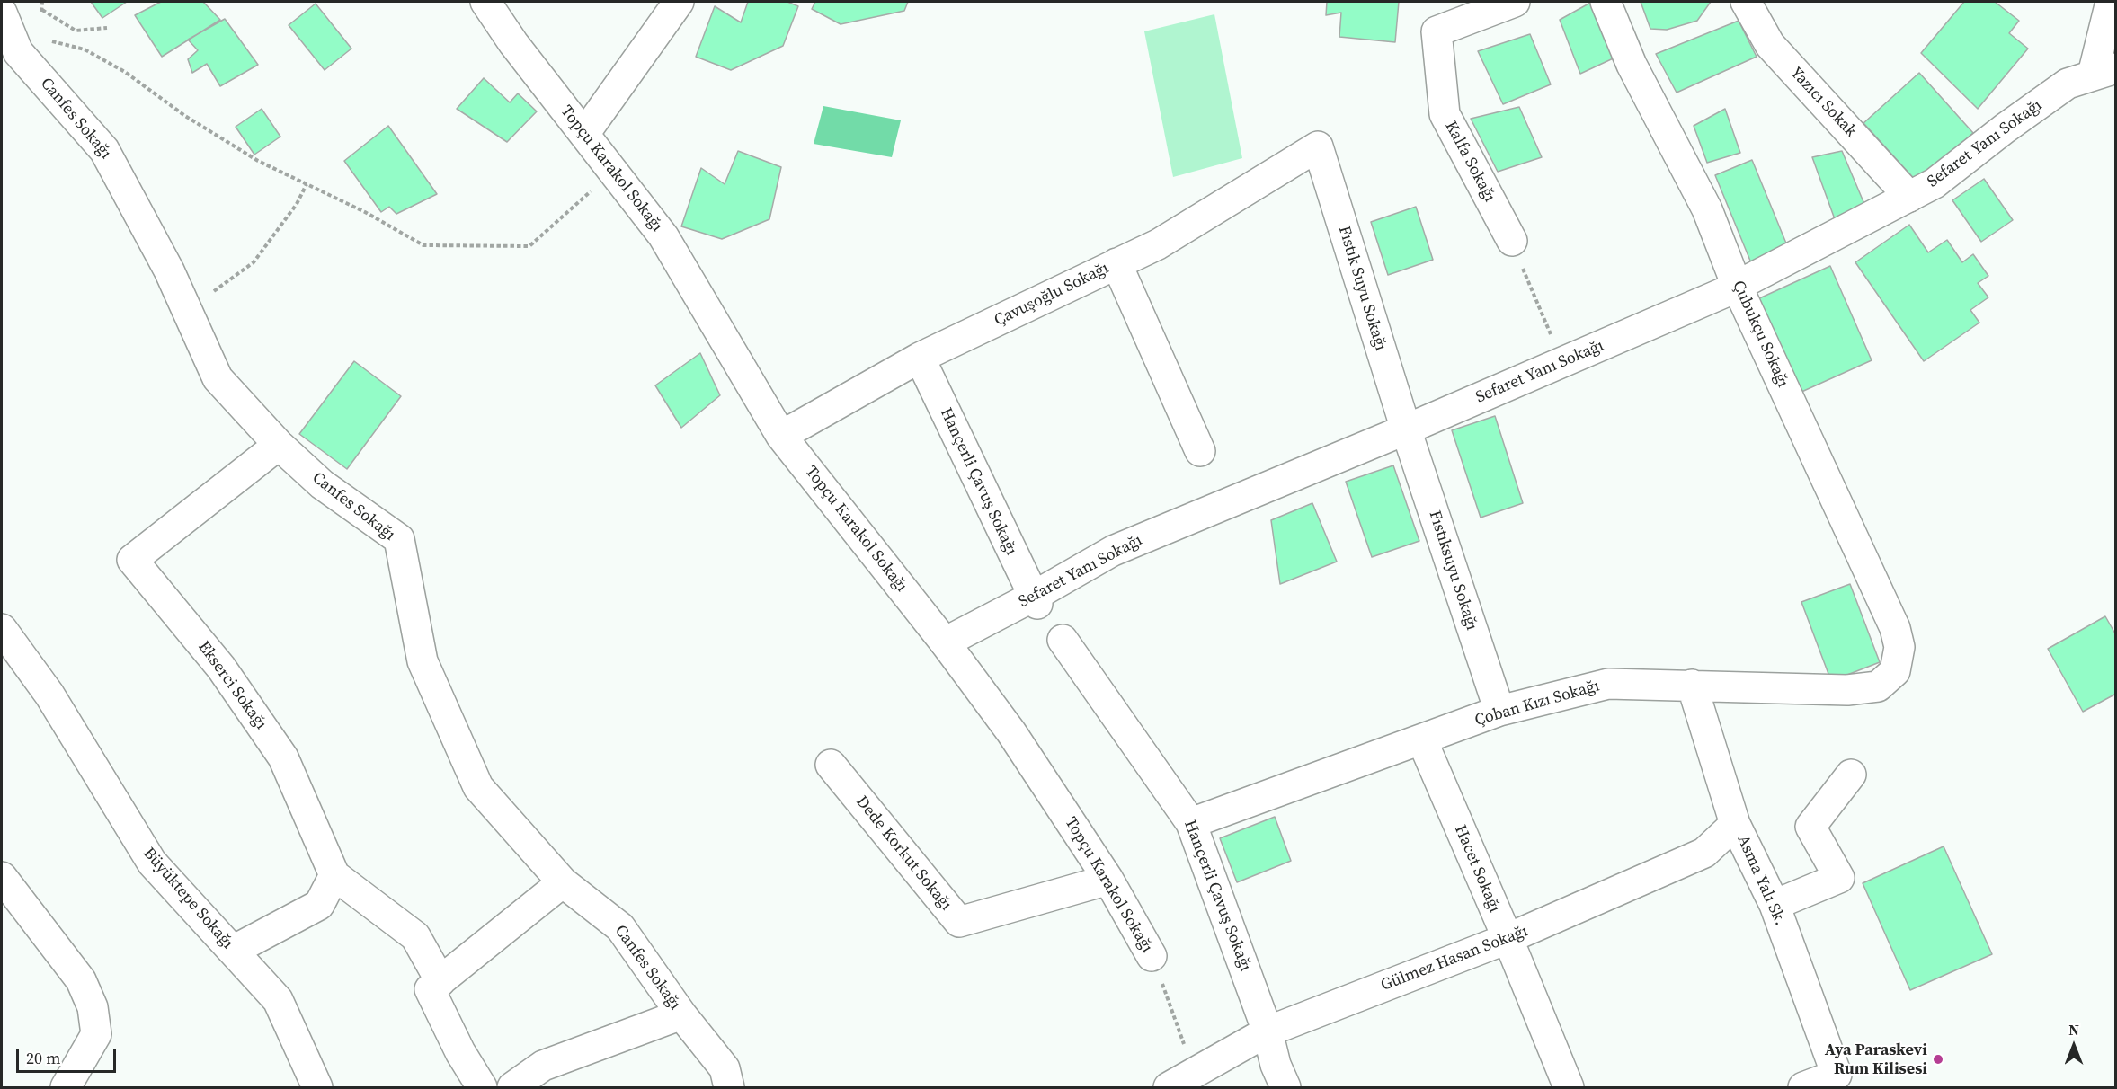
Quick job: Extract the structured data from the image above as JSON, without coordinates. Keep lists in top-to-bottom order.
{
  "streets": {
    "street": [
      "Yazıcı Sokak",
      "Canfes Sokağı",
      "Sefaret Yanı Sokağı",
      "Kalfa Sokağı",
      "Topçu Karakol Sokağı",
      "Fıstık Suyu Sokağı",
      "Çavuşoğlu Sokağı",
      "Çubukçu Sokağı",
      "Hançerli Çavuş Sokağı",
      "Fıstıksuyu Sokağı",
      "Ekserci Sokağı",
      "Çoban Kızı Sokağı",
      "Dede Korkut Sokağı",
      "Hacet Sokağı",
      "Asma Yalı Sk.",
      "Büyüktepe Sokağı",
      "Gülmez Hasan Sokağı"
    ]
  },
  "crossings": [
    ["Yazıcı Sokak", "Sefaret Yanı Sokağı"],
    ["Canfes Sokağı", "Ekserci Sokağı"],
    ["Sefaret Yanı Sokağı", "Topçu Karakol Sokağı"],
    ["Sefaret Yanı Sokağı", "Fıstık Suyu Sokağı"],
    ["Sefaret Yanı Sokağı", "Çubukçu Sokağı"],
    ["Sefaret Yanı Sokağı", "Hançerli Çavuş Sokağı"],
    ["Sefaret Yanı Sokağı", "Fıstıksuyu Sokağı"],
    ["Topçu Karakol Sokağı", "Çavuşoğlu Sokağı"],
    ["Topçu Karakol Sokağı", "Dede Korkut Sokağı"],
    ["Topçu Karakol Sokağı", "Gülmez Hasan Sokağı"],
    ["Fıstık Suyu Sokağı", "Çavuşoğlu Sokağı"],
    ["Fıstık Suyu Sokağı", "Fıstıksuyu Sokağı"],
    ["Çavuşoğlu Sokağı", "Hançerli Çavuş Sokağı"],
    ["Çubukçu Sokağı", "Çoban Kızı Sokağı"],
    ["Hançerli Çavuş Sokağı", "Çoban Kızı Sokağı"],
    ["Hançerli Çavuş Sokağı", "Gülmez Hasan Sokağı"],
    ["Fıstıksuyu Sokağı", "Çoban Kızı Sokağı"],
    ["Çoban Kızı Sokağı", "Hacet Sokağı"],
    ["Çoban Kızı Sokağı", "Asma Yalı Sk."],
    ["Hacet Sokağı", "Gülmez Hasan Sokağı"],
    ["Asma Yalı Sk.", "Gülmez Hasan Sokağı"]
  ],
  "places": ["Aya Paraskevi Rum Kilisesi"],
  "scale_bar": "20 m",
  "north": "top"
}
